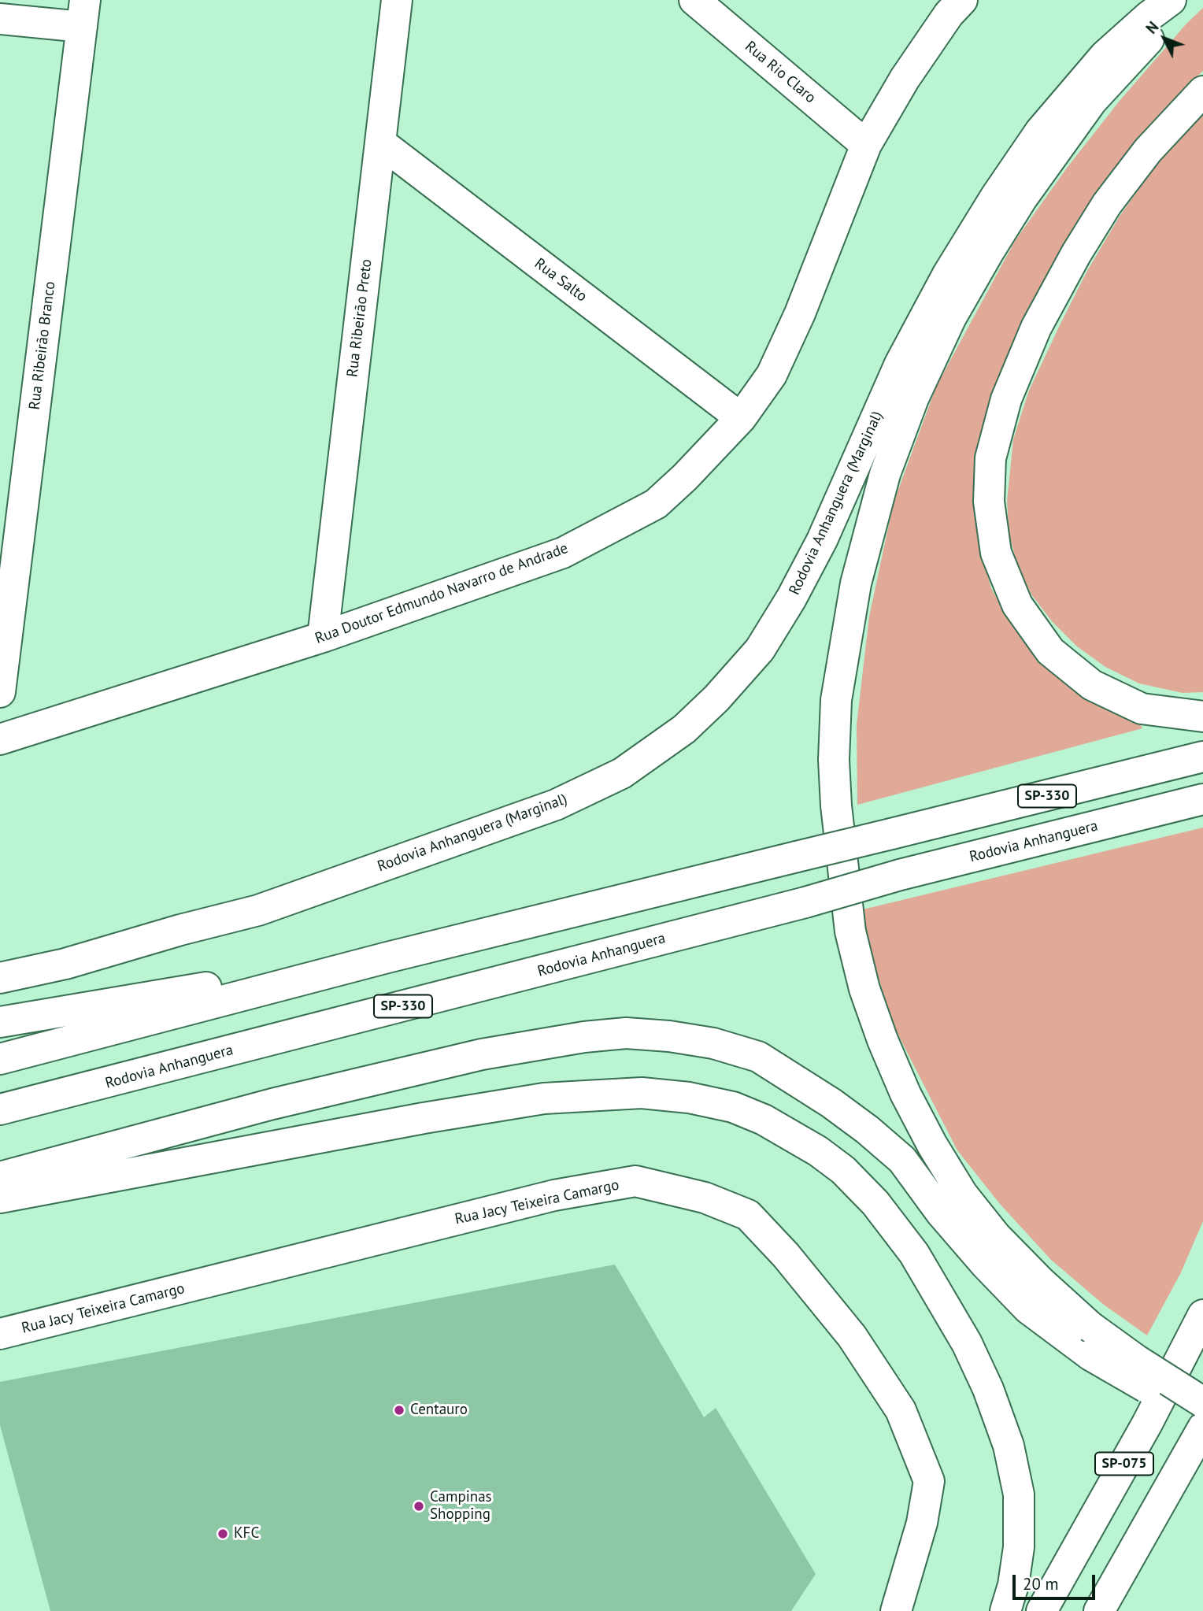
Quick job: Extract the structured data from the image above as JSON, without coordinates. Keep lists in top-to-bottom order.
{
  "streets": {
    "main road": [
      "Rua Rio Claro",
      "Rua Salto",
      "Rua Ribeirão Preto",
      "Rua Ribeirão Branco",
      "Rodovia Anhanguera (Marginal)",
      "Rua Doutor Edmundo Navarro de Andrade",
      "SP-330",
      "Rodovia Anhanguera",
      "Rua Jacy Teixeira Camargo",
      "SP-075"
    ]
  },
  "crossings": [
    ["Rua Rio Claro", "Rua Doutor Edmundo Navarro de Andrade"],
    ["Rua Salto", "Rua Ribeirão Preto"],
    ["Rua Salto", "Rua Doutor Edmundo Navarro de Andrade"],
    ["Rua Ribeirão Preto", "Rua Doutor Edmundo Navarro de Andrade"]
  ],
  "places": ["Centauro", "Campinas Shopping", "KFC"],
  "scale_bar": "20 m",
  "north": "top left"
}
